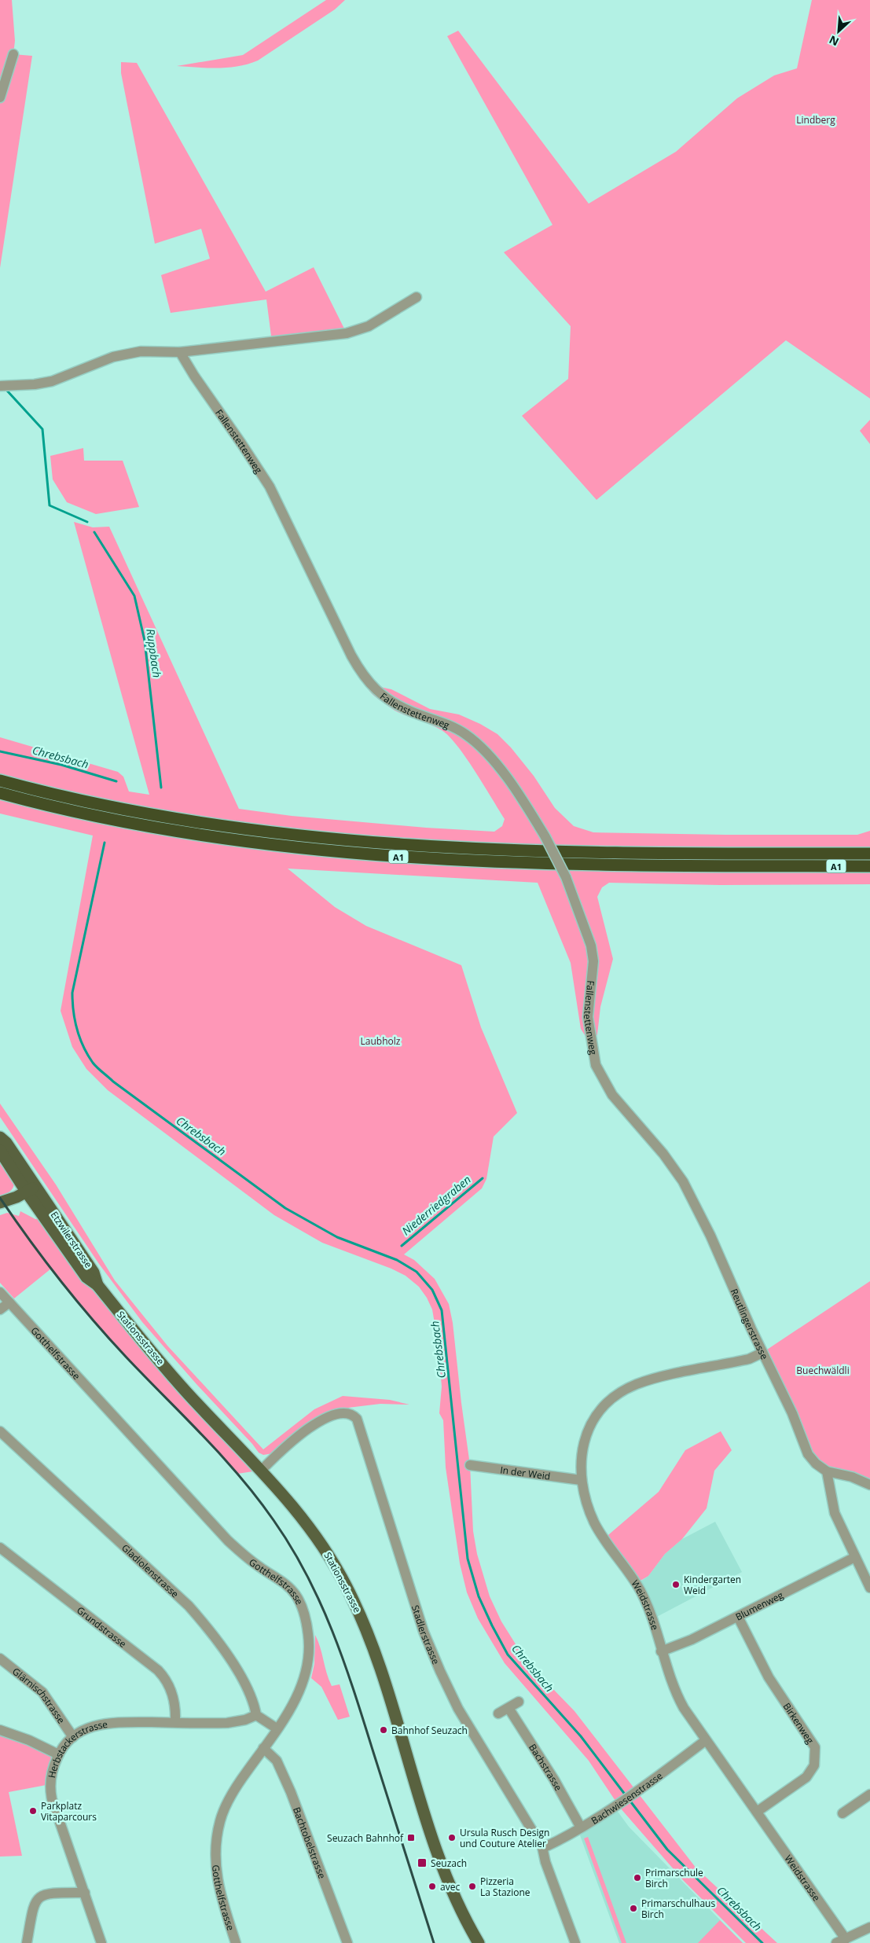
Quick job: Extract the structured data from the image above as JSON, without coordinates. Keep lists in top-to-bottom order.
{
  "streets": {
    "highway": ["A1"],
    "main road": ["Etzwilerstrasse", "Stationsstrasse"],
    "street": [
      "Fallenstettenweg",
      "Reutlingerstrasse",
      "Gotthelfstrasse",
      "In der Weid",
      "Gladiolenstrasse",
      "Weidstrasse",
      "Blumenweg",
      "Grundstrasse",
      "Stadlerstrasse",
      "Glärnischstrasse",
      "Birkenweg",
      "Herbstackerstrasse",
      "Bachstrasse",
      "Bachwiesenstrasse",
      "Bachtobelstrasse"
    ]
  },
  "crossings": [
    ["Fallenstettenweg", "Reutlingerstrasse"],
    ["Etzwilerstrasse", "Stationsstrasse"],
    ["Reutlingerstrasse", "Weidstrasse"],
    ["Stationsstrasse", "Stadlerstrasse"],
    ["Gotthelfstrasse", "Bachtobelstrasse"],
    ["In der Weid", "Weidstrasse"],
    ["Gladiolenstrasse", "Herbstackerstrasse"],
    ["Weidstrasse", "Blumenweg"],
    ["Weidstrasse", "Birkenweg"],
    ["Weidstrasse", "Bachwiesenstrasse"],
    ["Blumenweg", "Birkenweg"],
    ["Grundstrasse", "Herbstackerstrasse"],
    ["Stadlerstrasse", "Bachwiesenstrasse"],
    ["Glärnischstrasse", "Herbstackerstrasse"],
    ["Bachstrasse", "Bachwiesenstrasse"]
  ],
  "water": ["Ruppbach", "Chrebsbach", "Niederriedgraben"],
  "parks": ["Lindberg", "Laubholz", "Buechwäldli"],
  "places": {
    "other": [
      "Kindergarten Weid",
      "Bahnhof Seuzach",
      "Parkplatz Vitaparcours",
      "Ursula Rusch Design und Couture Atelier",
      "Primarschule Birch",
      "avec",
      "Pizzeria La Stazione",
      "Primarschulhaus Birch"
    ],
    "transit": ["Seuzach Bahnhof", "Seuzach"]
  },
  "north": "bottom left"
}
